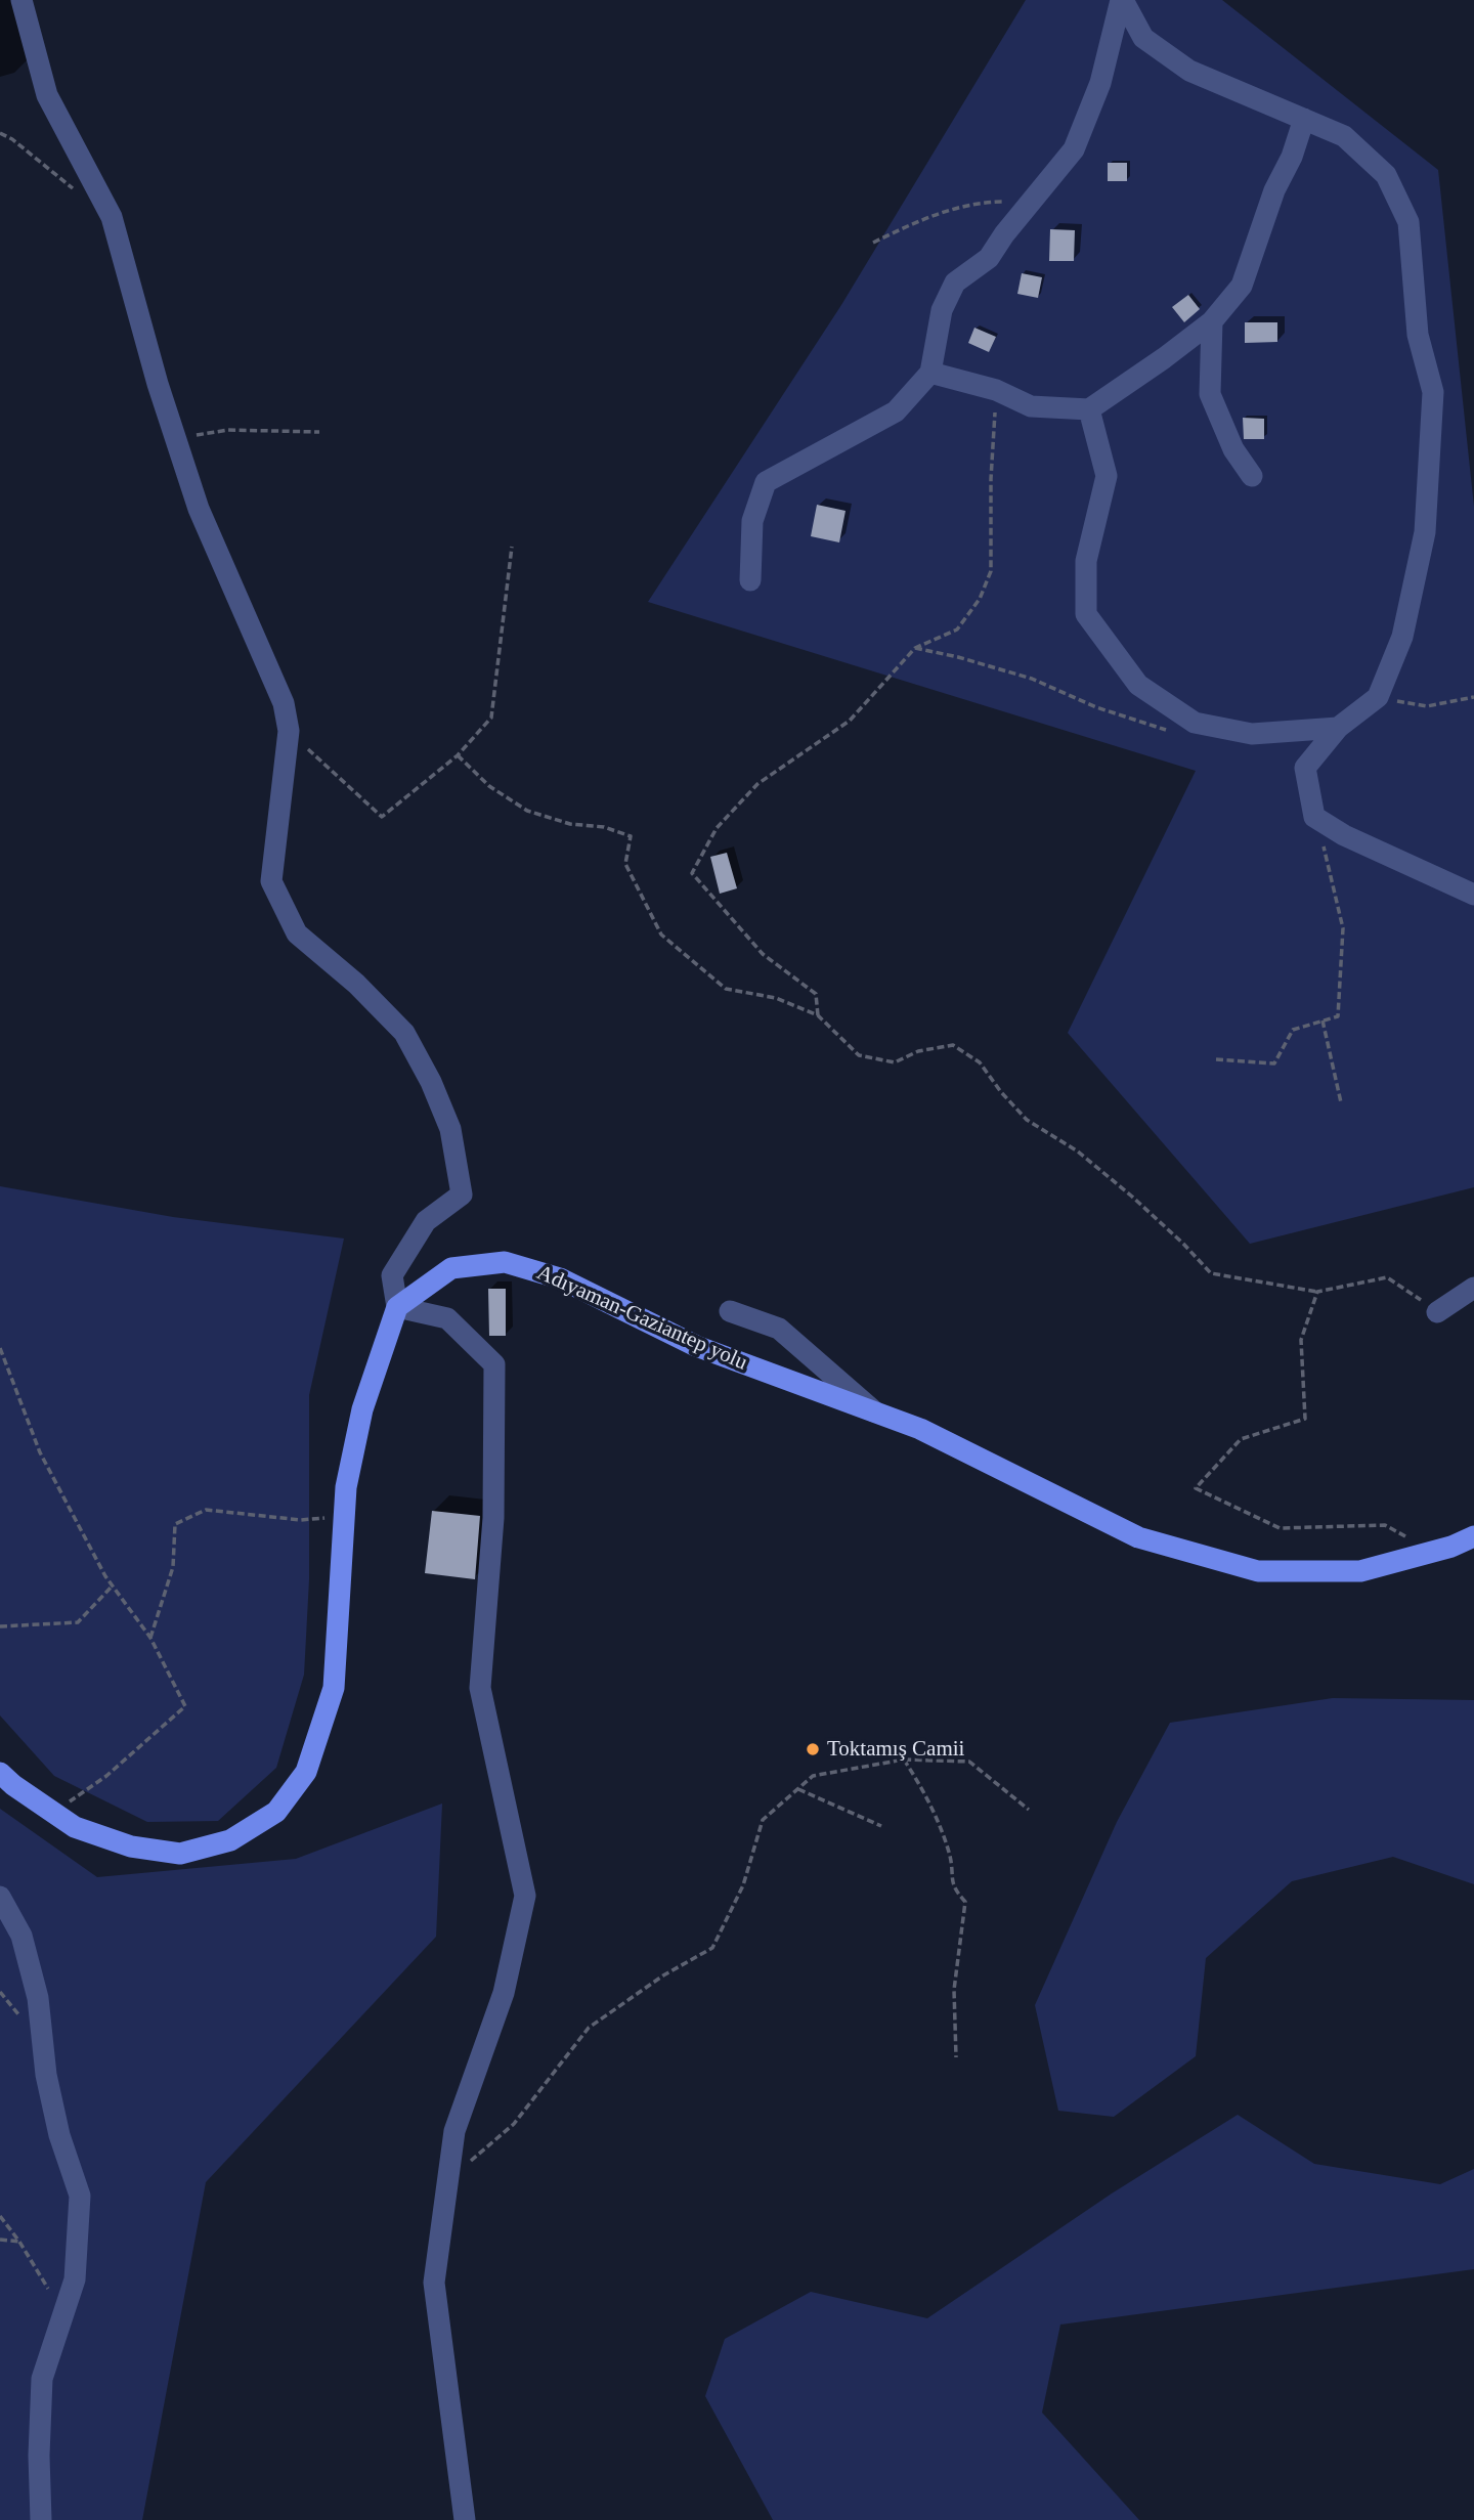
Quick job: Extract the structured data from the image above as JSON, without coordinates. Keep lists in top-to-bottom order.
{
  "streets": {
    "main road": ["Adıyaman-Gaziantep yolu"]
  },
  "places": ["Toktamış Camii"]
}
